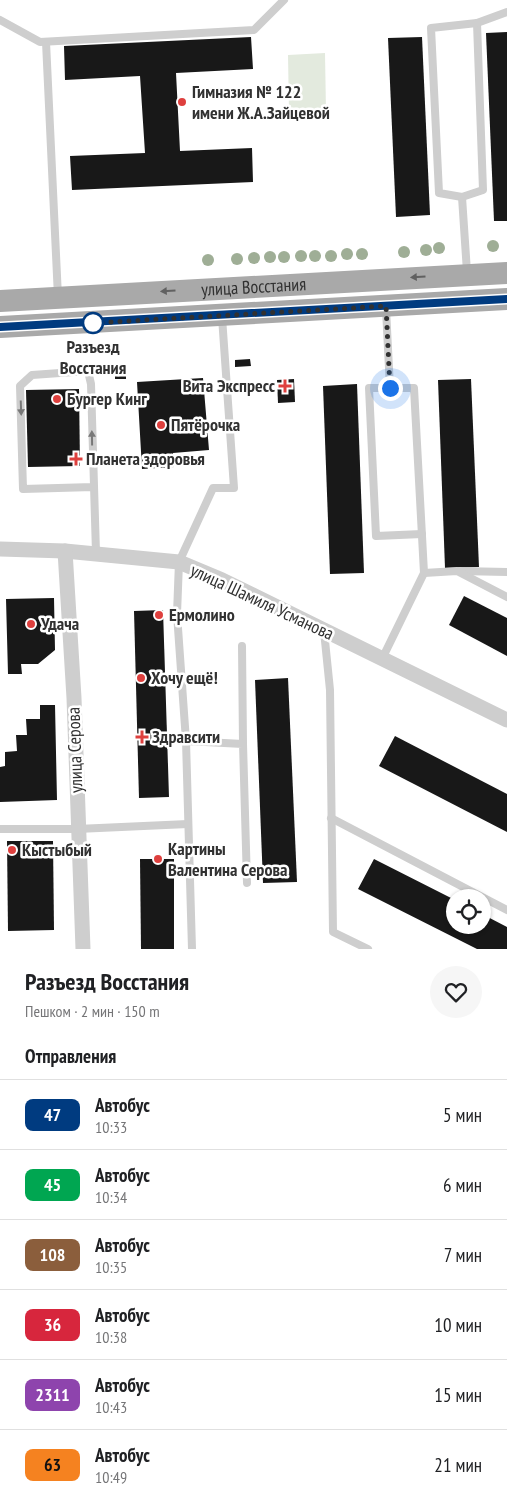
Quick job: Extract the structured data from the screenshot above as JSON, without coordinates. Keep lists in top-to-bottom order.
{
  "streets": {
    "main road": ["улица Восстания"],
    "street": ["улица Шамиля Усманова", "улица Серова"]
  },
  "crossings": [
    ["улица Шамиля Усманова", "улица Серова"]
  ],
  "places": {
    "other": [
      "Гимназия № 122 имени Ж.А.Зайцевой",
      "Разъезд Восстания",
      "Бургер Кинг",
      "Пятёрочка",
      "Ермолино",
      "Удача",
      "Хочу ещё!",
      "Кыстыбый",
      "Картины Валентина Серова"
    ],
    "health": ["Вита Экспресс", "Планета здоровья", "Здравсити"]
  },
  "lines": ["bus line 47"],
  "page": {
    "heading": [
      ["Разъезд Восстания", "Пешком · 2 мин · 150 m"],
      "Отправления"
    ],
    "list": [
      {
        "mark": "47",
        "name": "Автобус",
        "note": "10:33",
        "value": "5 мин"
      },
      {
        "mark": "45",
        "name": "Автобус",
        "note": "10:34",
        "value": "6 мин"
      },
      {
        "mark": "108",
        "name": "Автобус",
        "note": "10:35",
        "value": "7 мин"
      },
      {
        "mark": "36",
        "name": "Автобус",
        "note": "10:38",
        "value": "10 мин"
      },
      {
        "mark": "2311",
        "name": "Автобус",
        "note": "10:43",
        "value": "15 мин"
      },
      {
        "mark": "63",
        "name": "Автобус",
        "note": "10:49",
        "value": "21 мин"
      }
    ]
  }
}
